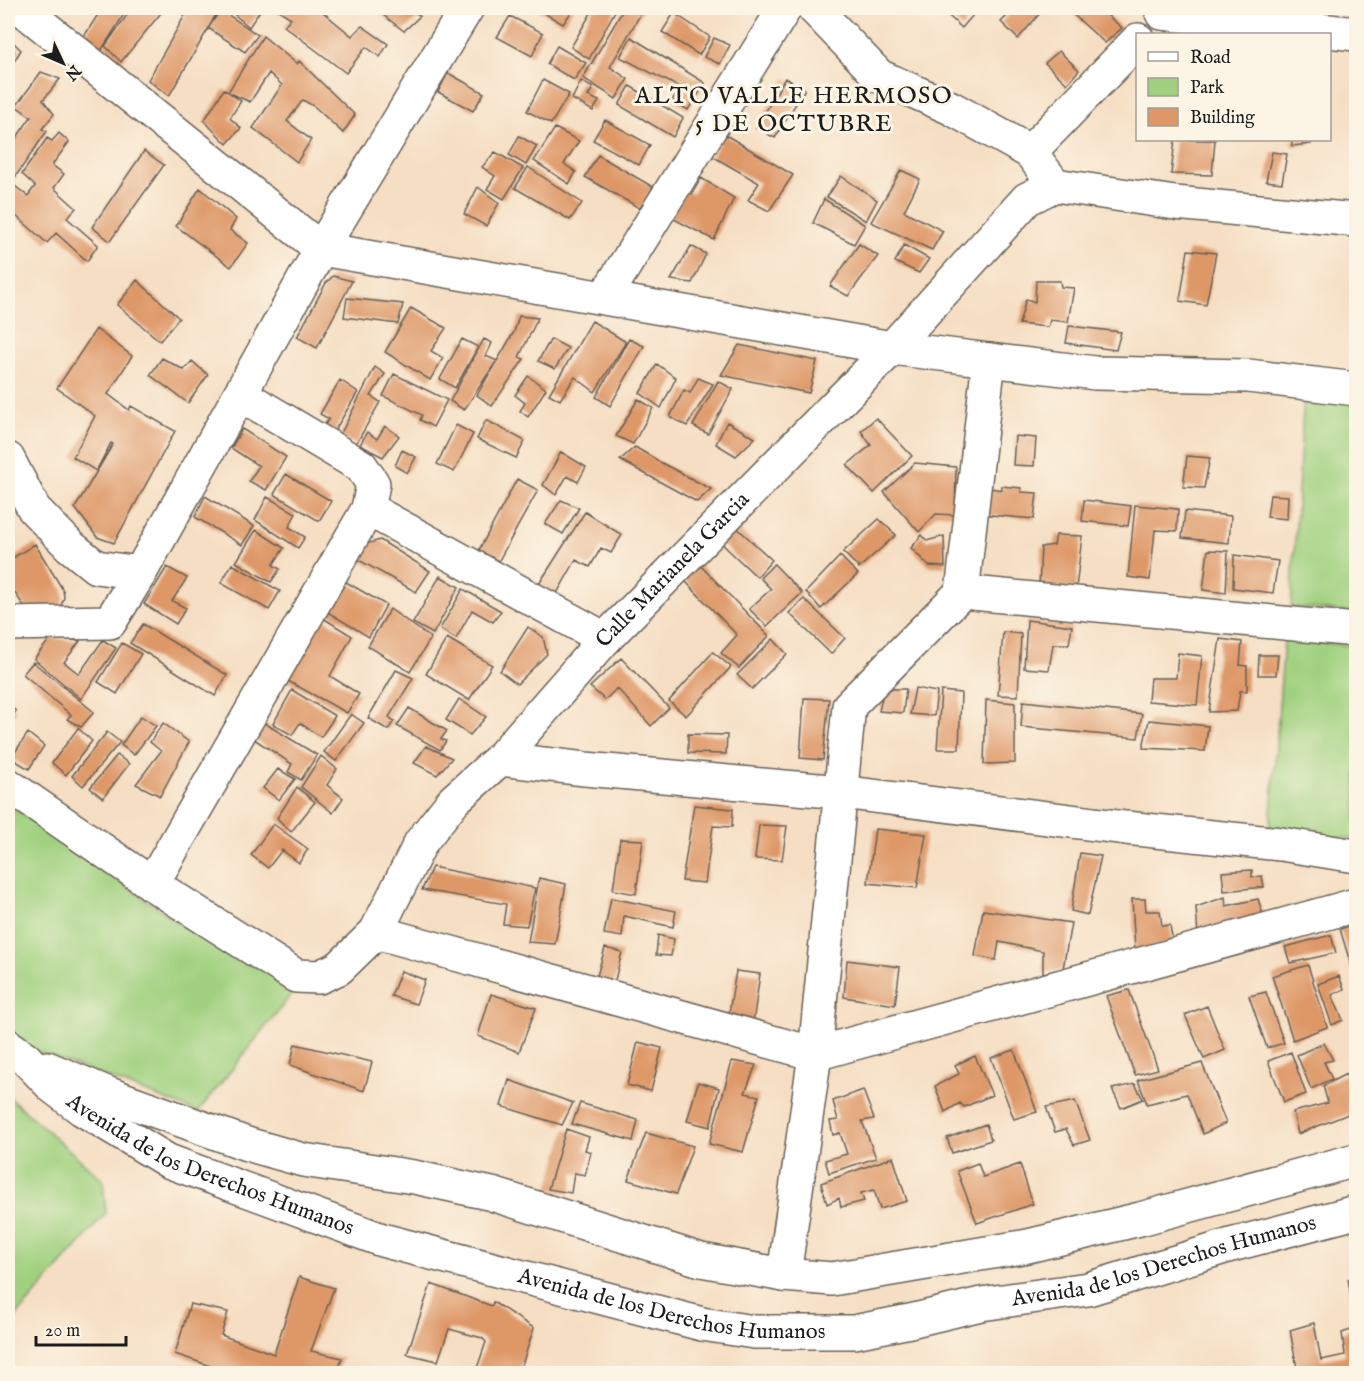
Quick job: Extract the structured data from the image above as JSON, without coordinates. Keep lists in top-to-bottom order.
{
  "streets": {
    "street": ["Calle Marianela Garcia", "Avenida de los Derechos Humanos"]
  },
  "districts": ["ALTO VALLE HERMOSO 5 DE OCTUBRE"],
  "legend": ["Road", "Park", "Building"],
  "scale_bar": "20 m",
  "north": "bottom right"
}
